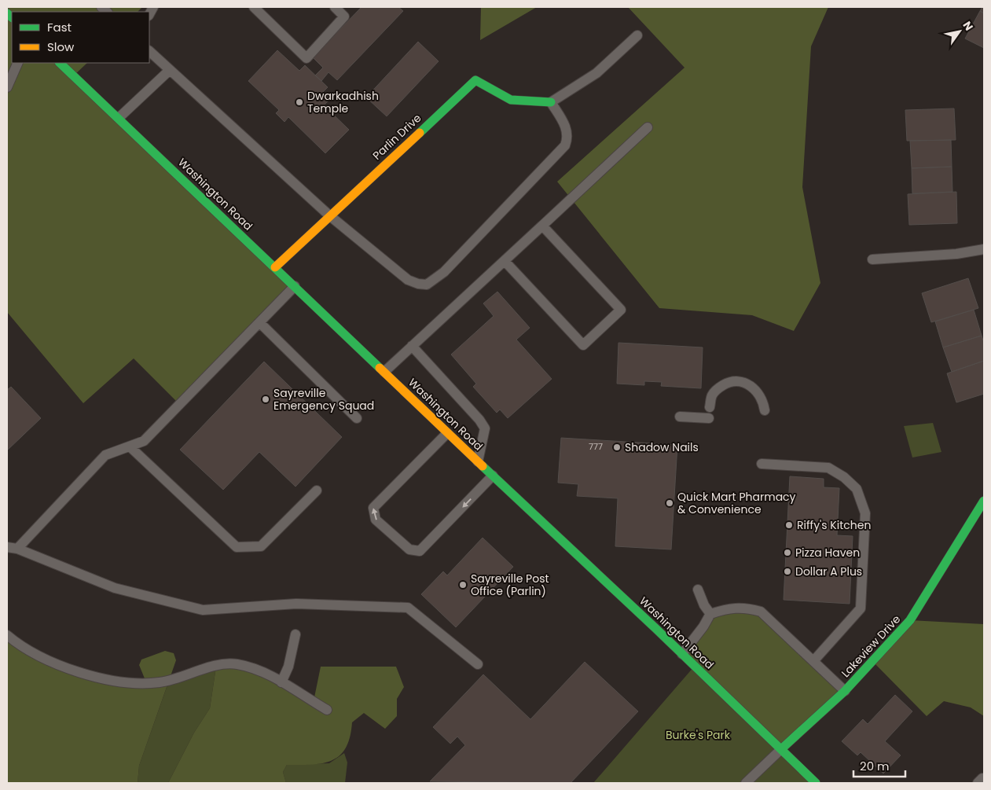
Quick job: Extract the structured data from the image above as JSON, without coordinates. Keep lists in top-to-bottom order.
{
  "streets": {
    "main road": ["Parlin Drive", "Washington Road", "Lakeview Drive"]
  },
  "crossings": [
    ["Parlin Drive", "Washington Road"],
    ["Washington Road", "Lakeview Drive"]
  ],
  "parks": ["Burke's Park"],
  "places": [
    "Dwarkadhish Temple",
    "Sayreville Emergency Squad",
    "Shadow Nails",
    "Quick Mart Pharmacy & Convenience",
    "Riffy's Kitchen",
    "Pizza Haven",
    "Dollar A Plus",
    "Sayreville Post Office (Parlin)"
  ],
  "house_numbers": ["777"],
  "legend": ["Fast", "Slow"],
  "scale_bar": "20 m",
  "north": "top right"
}
